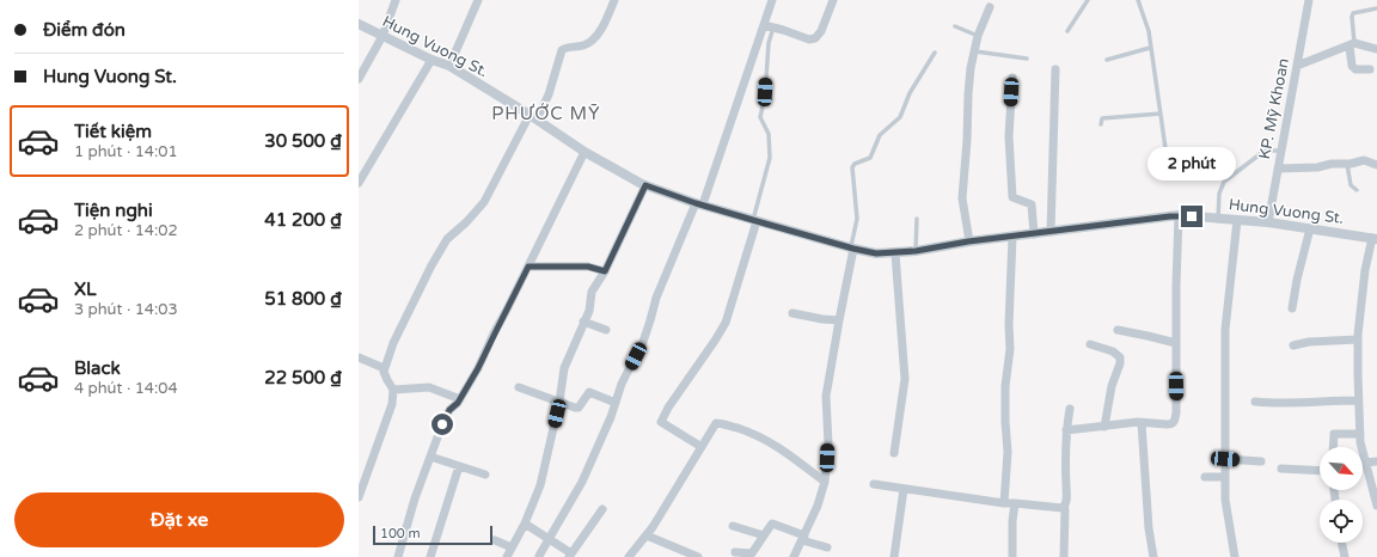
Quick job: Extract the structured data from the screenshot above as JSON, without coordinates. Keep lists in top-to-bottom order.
{
  "streets": {
    "street": ["Hung Vuong St.", "KP. Mỹ Khoan"]
  },
  "crossings": [
    ["Hung Vuong St.", "KP. Mỹ Khoan"]
  ],
  "districts": ["PHƯỚC MỸ"],
  "scale_bar": "100 m",
  "north": "bottom right",
  "page": {
    "banner": ["Điểm đón", "Hung Vuong St."],
    "list": [
      {
        "name": "Tiết kiệm",
        "note": "1 phút · 14:01",
        "value": "30 500 ₫"
      },
      {
        "name": "Tiện nghi",
        "note": "2 phút · 14:02",
        "value": "41 200 ₫"
      },
      {
        "name": "XL",
        "note": "3 phút · 14:03",
        "value": "51 800 ₫"
      },
      {
        "name": "Black",
        "note": "4 phút · 14:04",
        "value": "22 500 ₫"
      }
    ],
    "bubble": "2 phút",
    "buttons": "Đặt xe",
    "scale": "100 m"
  }
}
